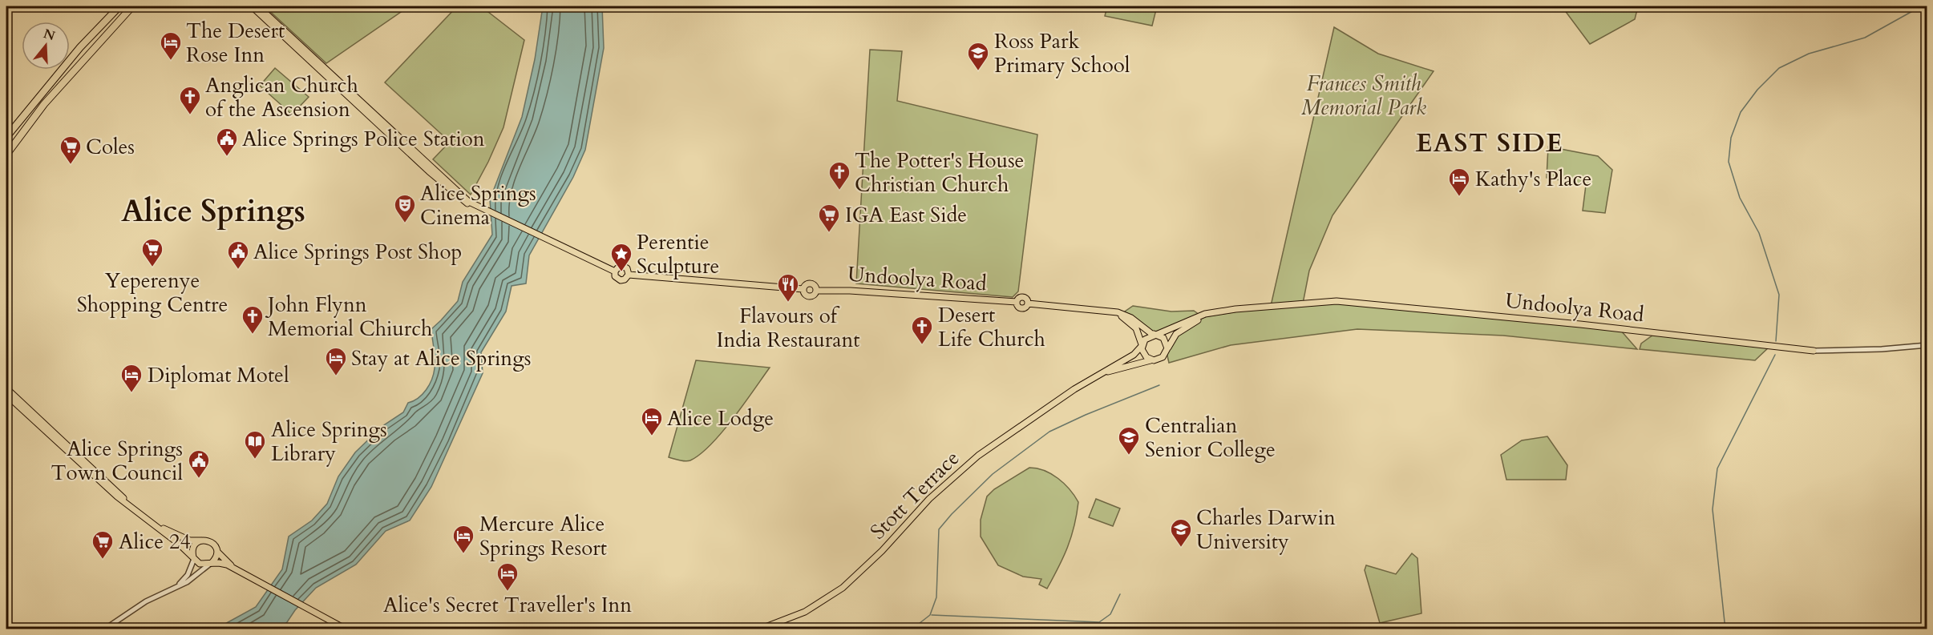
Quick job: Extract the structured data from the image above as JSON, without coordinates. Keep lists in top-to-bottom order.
{
  "streets": {
    "main road": ["Undoolya Road", "Stott Terrace"]
  },
  "crossings": [
    ["Undoolya Road", "Stott Terrace"]
  ],
  "districts": ["EAST SIDE", "Alice Springs"],
  "parks": ["Frances Smith Memorial Park"],
  "places": {
    "hotel": [
      "The Desert Rose Inn",
      "Kathy's Place",
      "Stay at Alice Springs",
      "Diplomat Motel",
      "Alice Lodge",
      "Mercure Alice Springs Resort",
      "Alice's Secret Traveller's Inn"
    ],
    "school or university": ["Ross Park Primary School", "Centralian Senior College", "Charles Darwin University"],
    "church": [
      "Anglican Church of the Ascension",
      "The Potter's House Christian Church",
      "John Flynn Memorial Chiurch",
      "Desert Life Church"
    ],
    "public building": ["Alice Springs Police Station", "Alice Springs Post Shop", "Alice Springs Town Council"],
    "supermarket": [
      "Coles",
      "IGA East Side",
      "Yeperenye Shopping Centre",
      "Alice 24"
    ],
    "theatre": ["Alice Springs Cinema"],
    "place": ["Perentie Sculpture"],
    "restaurant": ["Flavours of India Restaurant"],
    "library": ["Alice Springs Library"]
  },
  "north": "top"
}
